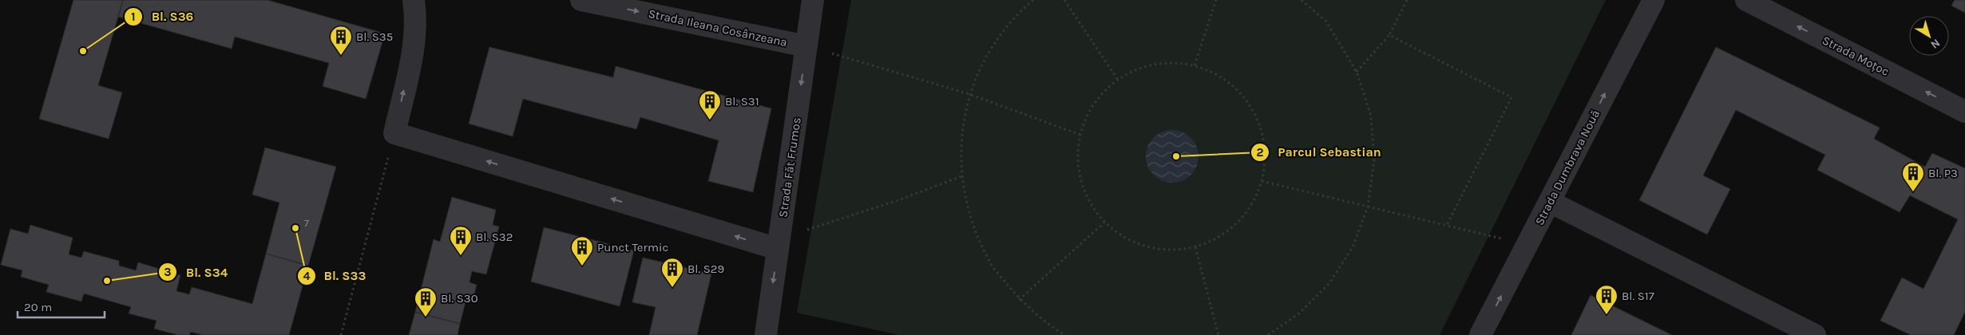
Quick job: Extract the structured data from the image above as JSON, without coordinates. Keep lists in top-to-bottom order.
{
  "streets": {
    "street": [
      "Strada Ileana Cosânzeana",
      "Strada Moțoc",
      "Strada Făt Frumos",
      "Strada Dumbrava Nouă"
    ]
  },
  "crossings": [
    ["Strada Ileana Cosânzeana", "Strada Făt Frumos"]
  ],
  "one_way": ["Strada Moțoc", "Strada Făt Frumos", "Strada Dumbrava Nouă"],
  "places": {
    "other": [
      "Bl. S36",
      "Parcul Sebastian",
      "Bl. S33",
      "Bl. S34"
    ],
    "building": [
      "Bl. S35",
      "Bl. S31",
      "Bl. P3",
      "Bl. S32",
      "Punct Termic",
      "Bl. S29",
      "Bl. S17",
      "Bl. S30"
    ]
  },
  "house_numbers": ["7"],
  "scale_bar": "20 m",
  "north": "bottom right"
}
